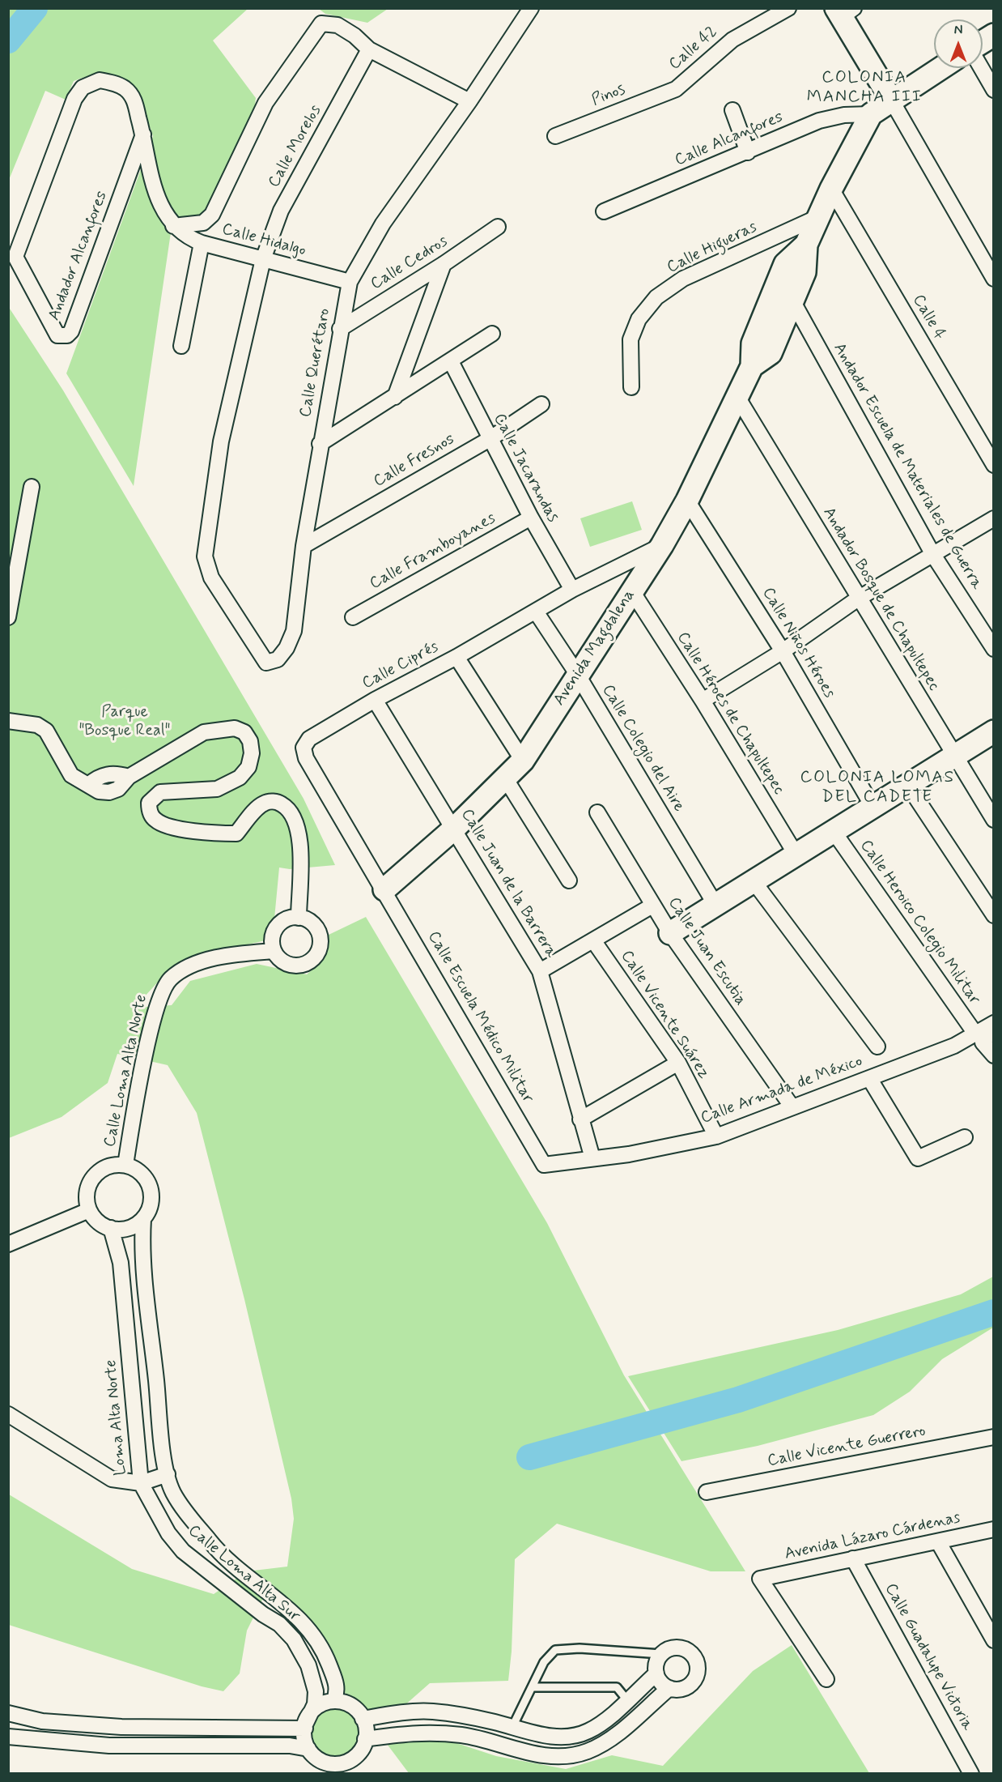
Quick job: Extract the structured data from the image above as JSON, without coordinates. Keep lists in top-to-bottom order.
{
  "streets": {
    "main road": ["Avenida Magdalena"],
    "street": [
      "Calle 42",
      "Pinos",
      "Calle Alcanfores",
      "Calle Morelos",
      "Calle Hidalgo",
      "Calle Higueras",
      "Andador Alcanfores",
      "Calle Cedros",
      "Calle 4",
      "Calle Querétaro",
      "Calle Fresnos",
      "Andador Escuela de Materiales de Guerra",
      "Calle Jacarandas",
      "Calle Framboyanes",
      "Andador Bosque de Chapultepec",
      "Calle Niños Héroes",
      "Calle Ciprés",
      "Calle Héroes de Chapultepec",
      "Calle Colegio del Aire",
      "Calle Juan de la Barrera",
      "Calle Heroico Colegio Militar",
      "Calle Juan Escutia",
      "Calle Vicente Suárez",
      "Calle Escuela Médico Militar",
      "Calle Loma Alta Norte",
      "Calle Armada de México",
      "Loma Alta Norte",
      "Calle Vicente Guerrero",
      "Avenida Lázaro Cárdenas",
      "Calle Loma Alta Sur",
      "Calle Guadalupe Victoria"
    ]
  },
  "crossings": [
    ["Calle 42", "Pinos"],
    ["Calle Alcanfores", "Avenida Magdalena"],
    ["Calle Morelos", "Calle Hidalgo"],
    ["Calle Morelos", "Calle Querétaro"],
    ["Calle Hidalgo", "Andador Alcanfores"],
    ["Calle Hidalgo", "Calle Querétaro"],
    ["Calle Higueras", "Avenida Magdalena"],
    ["Calle Cedros", "Calle Querétaro"],
    ["Calle 4", "Avenida Magdalena"],
    ["Calle Querétaro", "Calle Fresnos"],
    ["Calle Fresnos", "Calle Jacarandas"],
    ["Andador Escuela de Materiales de Guerra", "Avenida Magdalena"],
    ["Calle Jacarandas", "Calle Framboyanes"],
    ["Calle Jacarandas", "Calle Ciprés"],
    ["Andador Bosque de Chapultepec", "Avenida Magdalena"],
    ["Calle Niños Héroes", "Avenida Magdalena"],
    ["Avenida Magdalena", "Calle Ciprés"],
    ["Avenida Magdalena", "Calle Héroes de Chapultepec"],
    ["Avenida Magdalena", "Calle Colegio del Aire"],
    ["Avenida Magdalena", "Calle Juan de la Barrera"],
    ["Avenida Magdalena", "Calle Escuela Médico Militar"],
    ["Calle Ciprés", "Calle Colegio del Aire"],
    ["Calle Ciprés", "Calle Juan de la Barrera"],
    ["Calle Ciprés", "Calle Escuela Médico Militar"],
    ["Calle Juan de la Barrera", "Calle Armada de México"],
    ["Calle Heroico Colegio Militar", "Calle Armada de México"],
    ["Calle Juan Escutia", "Calle Armada de México"],
    ["Calle Vicente Suárez", "Calle Armada de México"],
    ["Calle Escuela Médico Militar", "Calle Armada de México"],
    ["Calle Loma Alta Norte", "Loma Alta Norte"],
    ["Loma Alta Norte", "Calle Loma Alta Sur"],
    ["Avenida Lázaro Cárdenas", "Calle Guadalupe Victoria"]
  ],
  "districts": ["COLONIA MANCHA III", "COLONIA LOMAS DEL CADETE"],
  "parks": ["Parque \"Bosque Real\""],
  "north": "top"
}
